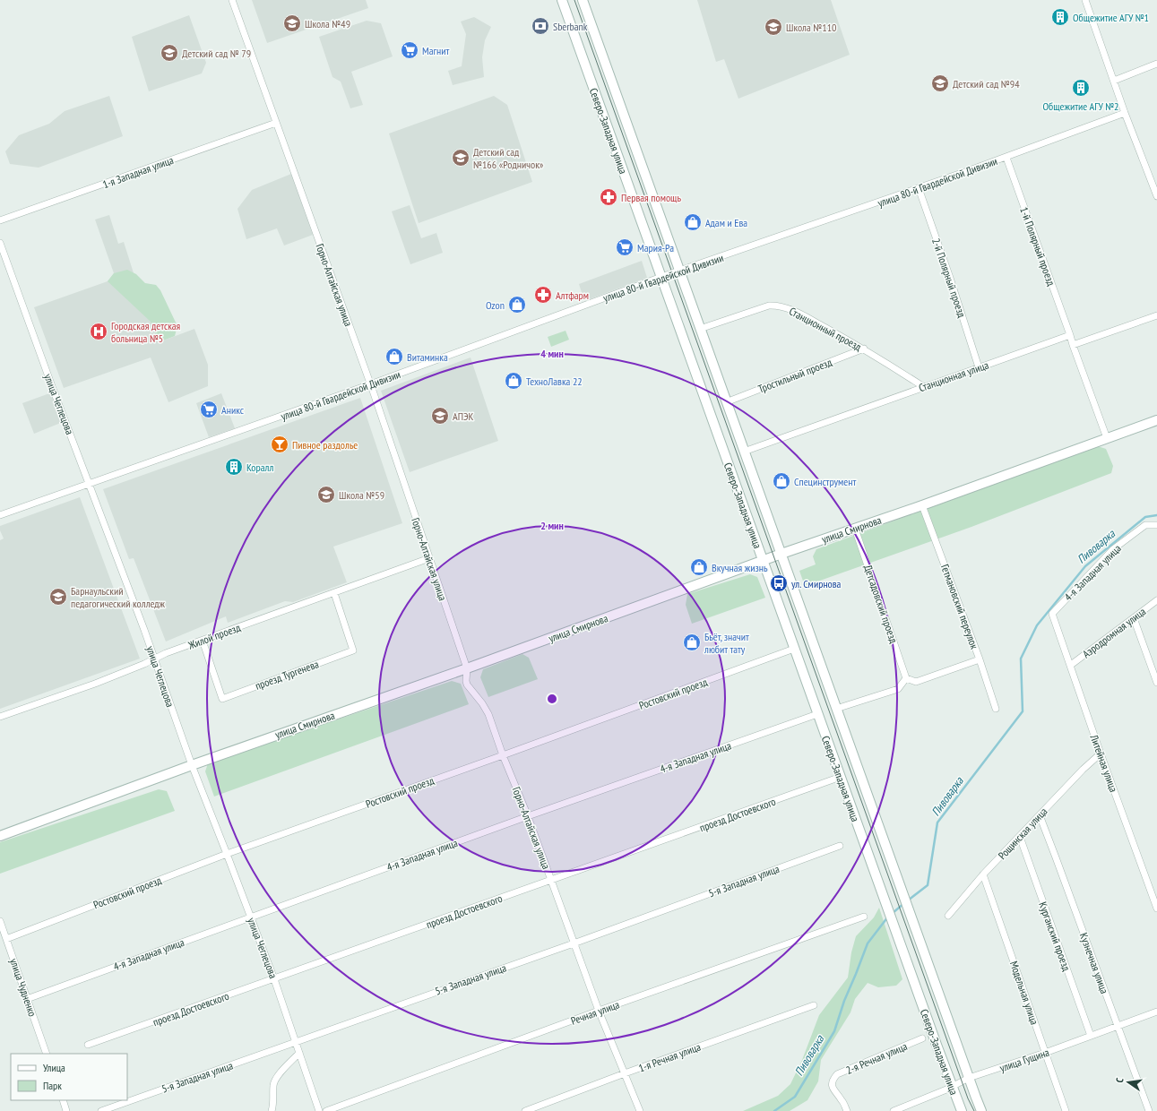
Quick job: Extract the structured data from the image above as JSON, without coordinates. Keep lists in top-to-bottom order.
{
  "streets": {
    "main road": ["Северо-Западная улица", "улица Смирнова"],
    "street": [
      "1-я Западная улица",
      "улица 80-й Гвардейской Дивизии",
      "1-й Полярный проезд",
      "2-й Полярный проезд",
      "Горно-Алтайская улица",
      "Станционный проезд",
      "Тростильный проезд",
      "Станционная улица",
      "улица Чеглецова",
      "4-я Западная улица",
      "Детсадовский проезд",
      "Гетмановский переулок",
      "Аэродромная улица",
      "Жилой проезд",
      "проезд Тургенева",
      "Ростовский проезд",
      "Литейная улица",
      "проезд Достоевского",
      "Рощинская улица",
      "5-я Западная улица",
      "Курганский проезд",
      "Кузнечная улица",
      "улица Чудненко",
      "Модельная улица",
      "Речная улица",
      "1-я Речная улица",
      "2-я Речная улица",
      "улица Гущина"
    ]
  },
  "crossings": [
    ["Северо-Западная улица", "улица 80-й Гвардейской Дивизии"],
    ["Северо-Западная улица", "Станционный проезд"],
    ["Северо-Западная улица", "Тростильный проезд"],
    ["Северо-Западная улица", "Станционная улица"],
    ["Северо-Западная улица", "улица Смирнова"],
    ["Северо-Западная улица", "4-я Западная улица"],
    ["Северо-Западная улица", "Ростовский проезд"],
    ["Северо-Западная улица", "проезд Достоевского"],
    ["Северо-Западная улица", "улица Гущина"],
    ["1-я Западная улица", "Горно-Алтайская улица"],
    ["улица 80-й Гвардейской Дивизии", "1-й Полярный проезд"],
    ["улица 80-й Гвардейской Дивизии", "2-й Полярный проезд"],
    ["улица 80-й Гвардейской Дивизии", "Горно-Алтайская улица"],
    ["улица 80-й Гвардейской Дивизии", "улица Чеглецова"],
    ["1-й Полярный проезд", "Станционная улица"],
    ["2-й Полярный проезд", "Станционная улица"],
    ["Горно-Алтайская улица", "улица Смирнова"],
    ["Горно-Алтайская улица", "4-я Западная улица"],
    ["Горно-Алтайская улица", "Жилой проезд"],
    ["Горно-Алтайская улица", "Ростовский проезд"],
    ["Горно-Алтайская улица", "проезд Достоевского"],
    ["Горно-Алтайская улица", "5-я Западная улица"],
    ["Горно-Алтайская улица", "Речная улица"],
    ["Горно-Алтайская улица", "1-я Речная улица"],
    ["Станционный проезд", "Тростильный проезд"],
    ["Станционный проезд", "Станционная улица"],
    ["улица Чеглецова", "улица Смирнова"],
    ["улица Чеглецова", "4-я Западная улица"],
    ["улица Чеглецова", "Жилой проезд"],
    ["улица Чеглецова", "Ростовский проезд"],
    ["улица Чеглецова", "проезд Достоевского"],
    ["улица Чеглецова", "5-я Западная улица"],
    ["улица Смирнова", "Детсадовский проезд"],
    ["улица Смирнова", "Гетмановский переулок"],
    ["4-я Западная улица", "Литейная улица"],
    ["4-я Западная улица", "улица Чудненко"],
    ["Аэродромная улица", "Литейная улица"],
    ["Жилой проезд", "проезд Тургенева"],
    ["Ростовский проезд", "улица Чудненко"],
    ["Литейная улица", "Рощинская улица"],
    ["Рощинская улица", "Курганский проезд"],
    ["Рощинская улица", "Кузнечная улица"],
    ["Рощинская улица", "Модельная улица"],
    ["Курганский проезд", "улица Гущина"],
    ["Кузнечная улица", "улица Гущина"],
    ["Модельная улица", "улица Гущина"]
  ],
  "water": ["Пивоварка"],
  "places": {
    "building": ["Общежитие АГУ №1", "Общежитие АГУ №2", "Коралл"],
    "school or university": [
      "Школа №49",
      "Школа №110",
      "Детский сад № 79",
      "Детский сад №94",
      "Детский сад №166 «Родничок»",
      "АПЭК",
      "Школа №59",
      "Барнаульский педагогический колледж"
    ],
    "bank": ["Sberbank"],
    "supermarket": ["Магнит", "Мария-Ра", "Аникс"],
    "pharmacy": ["Первая помощь", "Алтфарм"],
    "shop": [
      "Адам и Ева",
      "Ozon",
      "Витаминка",
      "ТехноЛавка 22",
      "Специнструмент",
      "Вкучная жизнь",
      "Бьёт, значит любит тату"
    ],
    "hospital": ["Городская детская больница №5"],
    "bar": ["Пивное раздолье"],
    "bus stop": ["ул. Смирнова"]
  },
  "legend": ["Улица", "Парк"],
  "north": "left",
  "rings": ["4 мин", "2 мин"]
}
